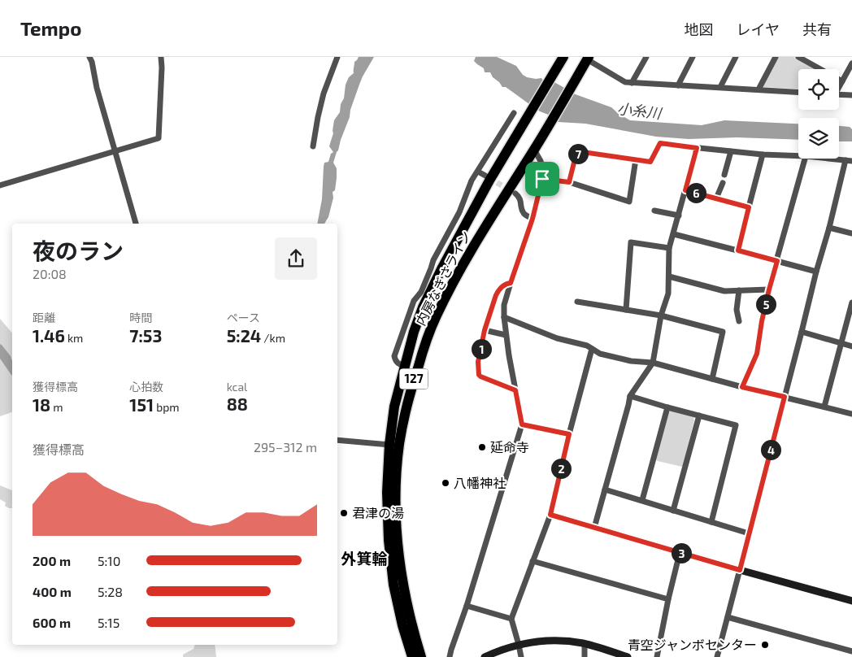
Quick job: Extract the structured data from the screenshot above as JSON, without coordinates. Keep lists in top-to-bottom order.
{
  "streets": {
    "highway": ["内房なぎさライン", "127"]
  },
  "districts": ["外箕輪"],
  "water": ["小糸川"],
  "places": [
    "延命寺",
    "八幡神社",
    "君津の湯",
    "青空ジャンボセンター"
  ],
  "page": {
    "header": "Tempo",
    "nav": ["地図", "レイヤ", "共有"],
    "pins": [
      "7",
      "6",
      "5",
      "1",
      "4",
      "2",
      "3"
    ],
    "heading": ["夜のラン", "20:08"],
    "stats": [
      ["距離", "1.46 km"],
      ["時間", "7:53"],
      ["ペース", "5:24 /km"],
      ["獲得標高", "18 m"],
      ["心拍数", "151 bpm"],
      ["kcal", "88"]
    ],
    "chart": ["獲得標高", "295–312 m"],
    "list": [
      {
        "name": "200 m",
        "note": "5:10"
      },
      {
        "name": "400 m",
        "note": "5:28"
      },
      {
        "name": "600 m",
        "note": "5:15"
      }
    ]
  }
}
